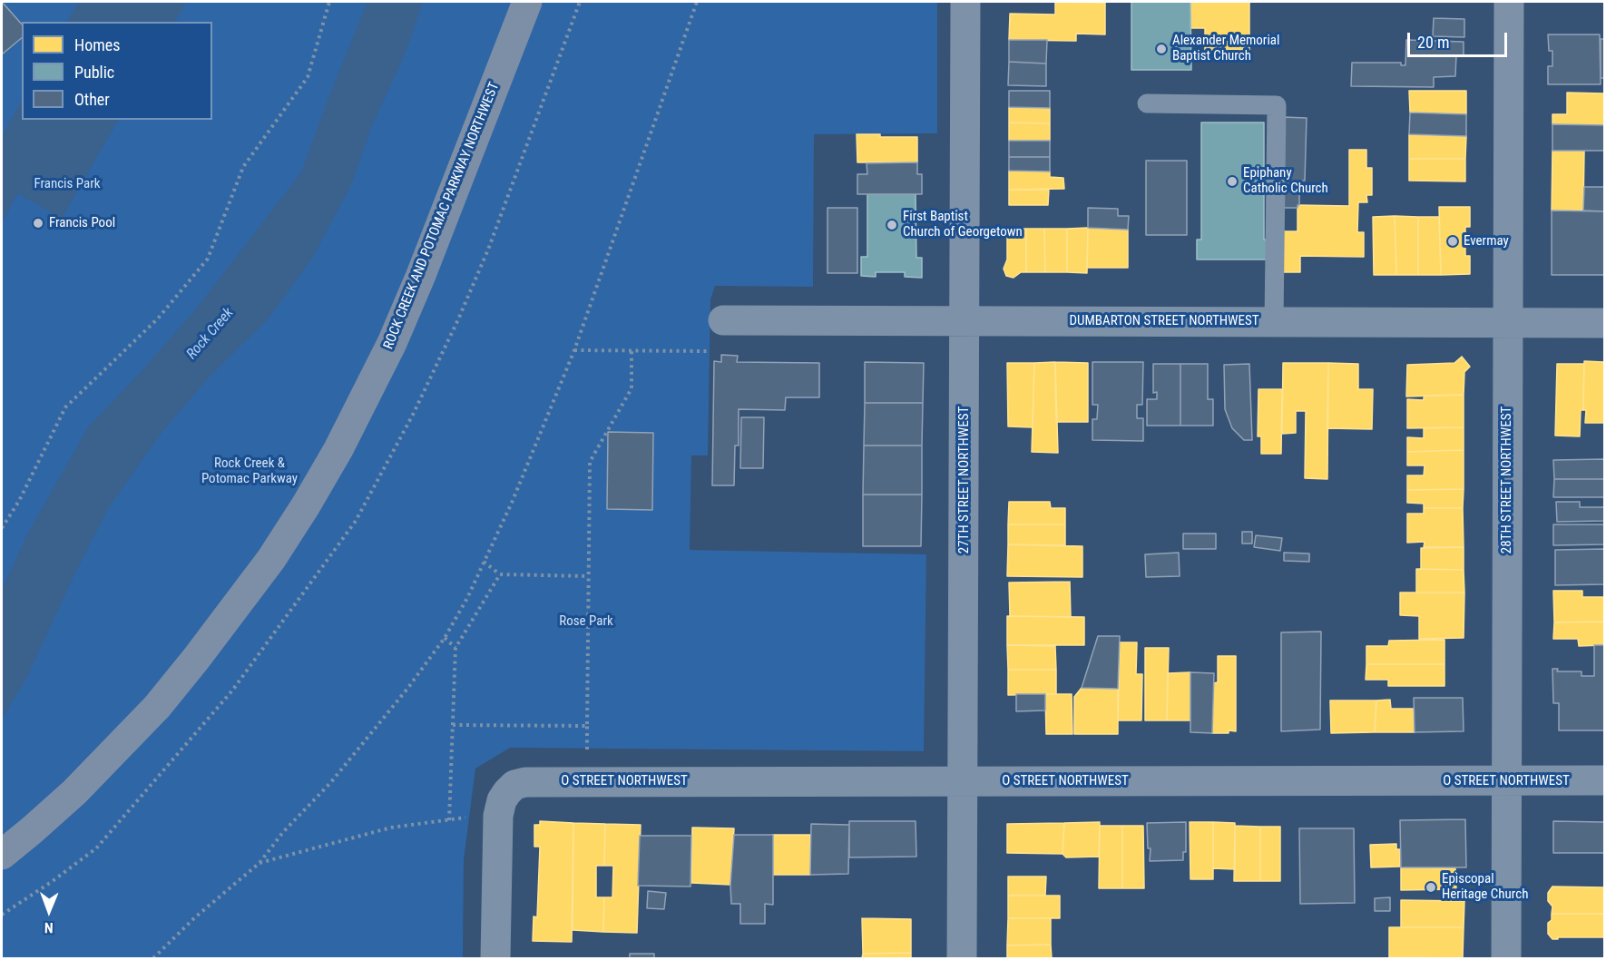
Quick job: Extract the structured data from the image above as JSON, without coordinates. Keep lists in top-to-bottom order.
{
  "streets": {
    "main road": ["ROCK CREEK AND POTOMAC PARKWAY NORTHWEST"],
    "street": [
      "DUMBARTON STREET NORTHWEST",
      "27TH STREET NORTHWEST",
      "28TH STREET NORTHWEST",
      "O STREET NORTHWEST"
    ]
  },
  "crossings": [
    ["DUMBARTON STREET NORTHWEST", "27TH STREET NORTHWEST"],
    ["DUMBARTON STREET NORTHWEST", "28TH STREET NORTHWEST"],
    ["27TH STREET NORTHWEST", "O STREET NORTHWEST"],
    ["28TH STREET NORTHWEST", "O STREET NORTHWEST"]
  ],
  "water": ["Rock Creek"],
  "parks": ["Francis Park", "Rock Creek & Potomac Parkway", "Rose Park"],
  "places": [
    "Alexander Memorial Baptist Church",
    "Epiphany Catholic Church",
    "Francis Pool",
    "First Baptist Church of Georgetown",
    "Evermay",
    "Episcopal Heritage Church"
  ],
  "legend": ["Homes", "Public", "Other"],
  "scale_bar": "20 m",
  "north": "bottom"
}
